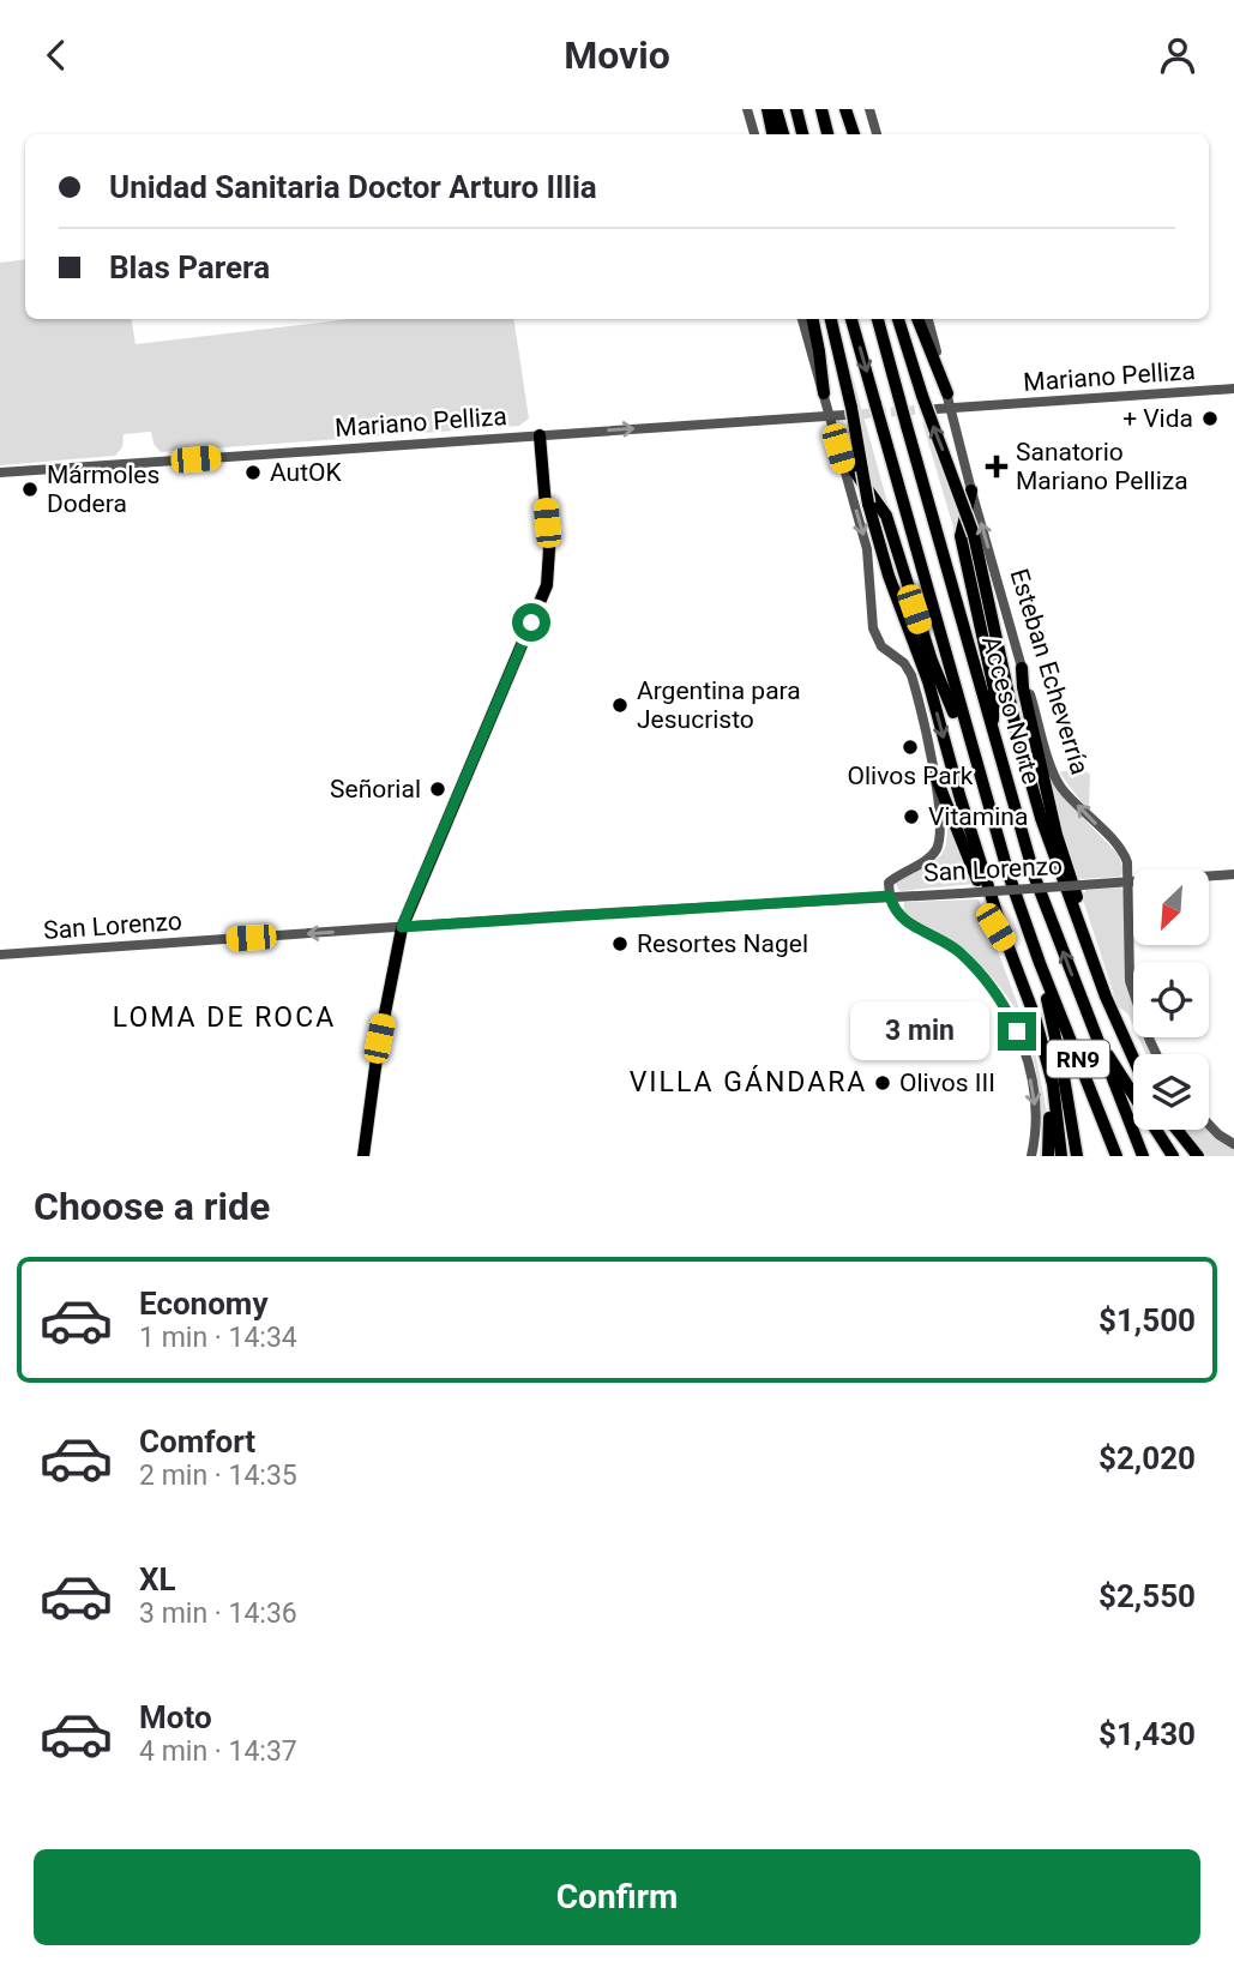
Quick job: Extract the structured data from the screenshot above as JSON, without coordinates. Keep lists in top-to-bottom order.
{
  "streets": {
    "highway": ["Acceso Norte", "RN9"],
    "street": ["Mariano Pelliza", "Esteban Echeverría", "San Lorenzo"]
  },
  "crossings": [
    ["Mariano Pelliza", "Esteban Echeverría"],
    ["Esteban Echeverría", "San Lorenzo"]
  ],
  "one_way": ["Esteban Echeverría"],
  "districts": ["LOMA DE ROCA", "VILLA GÁNDARA"],
  "places": {
    "other": [
      "+ Vida",
      "AutOK",
      "Mármoles Dodera",
      "Argentina para Jesucristo",
      "Olivos Park",
      "Señorial",
      "Vitamina",
      "Resortes Nagel",
      "Olivos III"
    ],
    "health": ["Sanatorio Mariano Pelliza"]
  },
  "north": "bottom left",
  "page": {
    "header": "Movio",
    "banner": ["Unidad Sanitaria Doctor Arturo Illia", "Blas Parera"],
    "bubble": "3 min",
    "heading": "Choose a ride",
    "list": [
      {
        "name": "Economy",
        "note": "1 min · 14:34",
        "value": "$1,500"
      },
      {
        "name": "Comfort",
        "note": "2 min · 14:35",
        "value": "$2,020"
      },
      {
        "name": "XL",
        "note": "3 min · 14:36",
        "value": "$2,550"
      },
      {
        "name": "Moto",
        "note": "4 min · 14:37",
        "value": "$1,430"
      }
    ],
    "buttons": "Confirm"
  }
}
